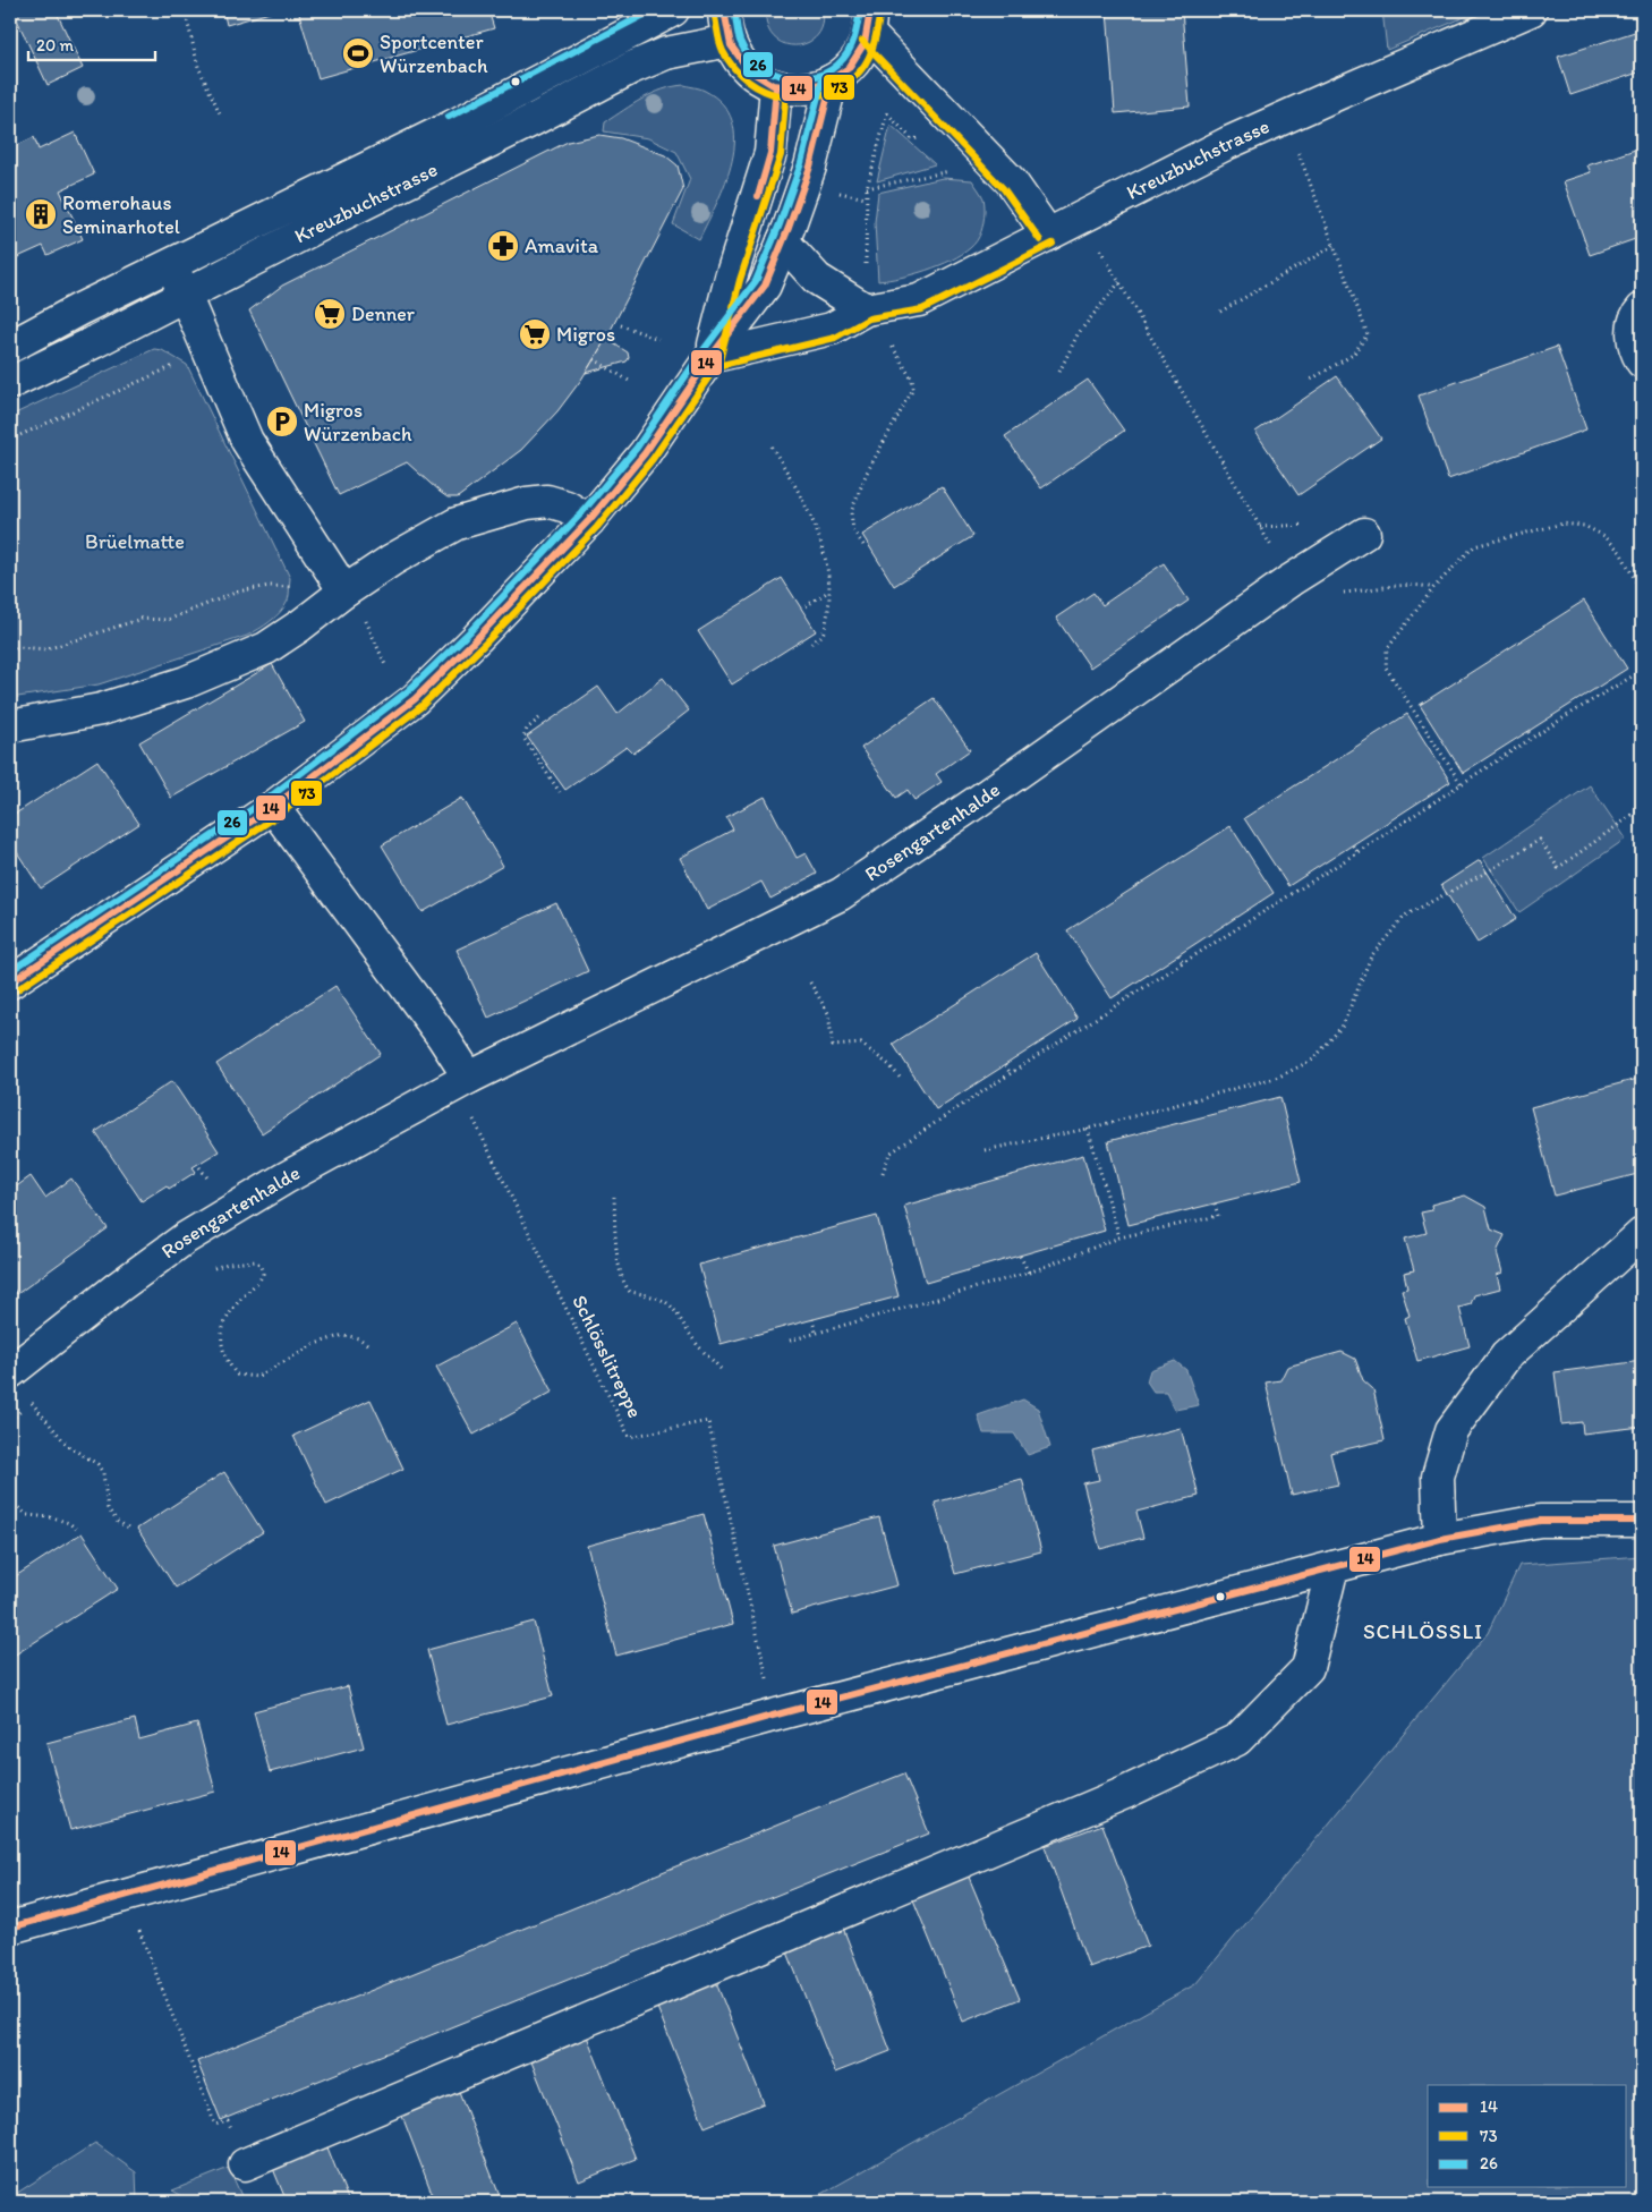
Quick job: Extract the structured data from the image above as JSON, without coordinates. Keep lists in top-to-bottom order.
{
  "streets": {
    "street": ["Kreuzbuchstrasse", "Rosengartenhalde"],
    "path": ["Schlösslitreppe"]
  },
  "districts": ["SCHLÖSSLI"],
  "parks": ["Brüelmatte"],
  "places": {
    "sports": ["Sportcenter Würzenbach"],
    "building": ["Romerohaus Seminarhotel"],
    "pharmacy": ["Amavita"],
    "supermarket": ["Denner", "Migros"],
    "parking": ["Migros Würzenbach"]
  },
  "lines": ["transit line 14", "transit line 26", "transit line 73"],
  "legend": ["14", "73", "26"],
  "scale_bar": "20 m"
}
